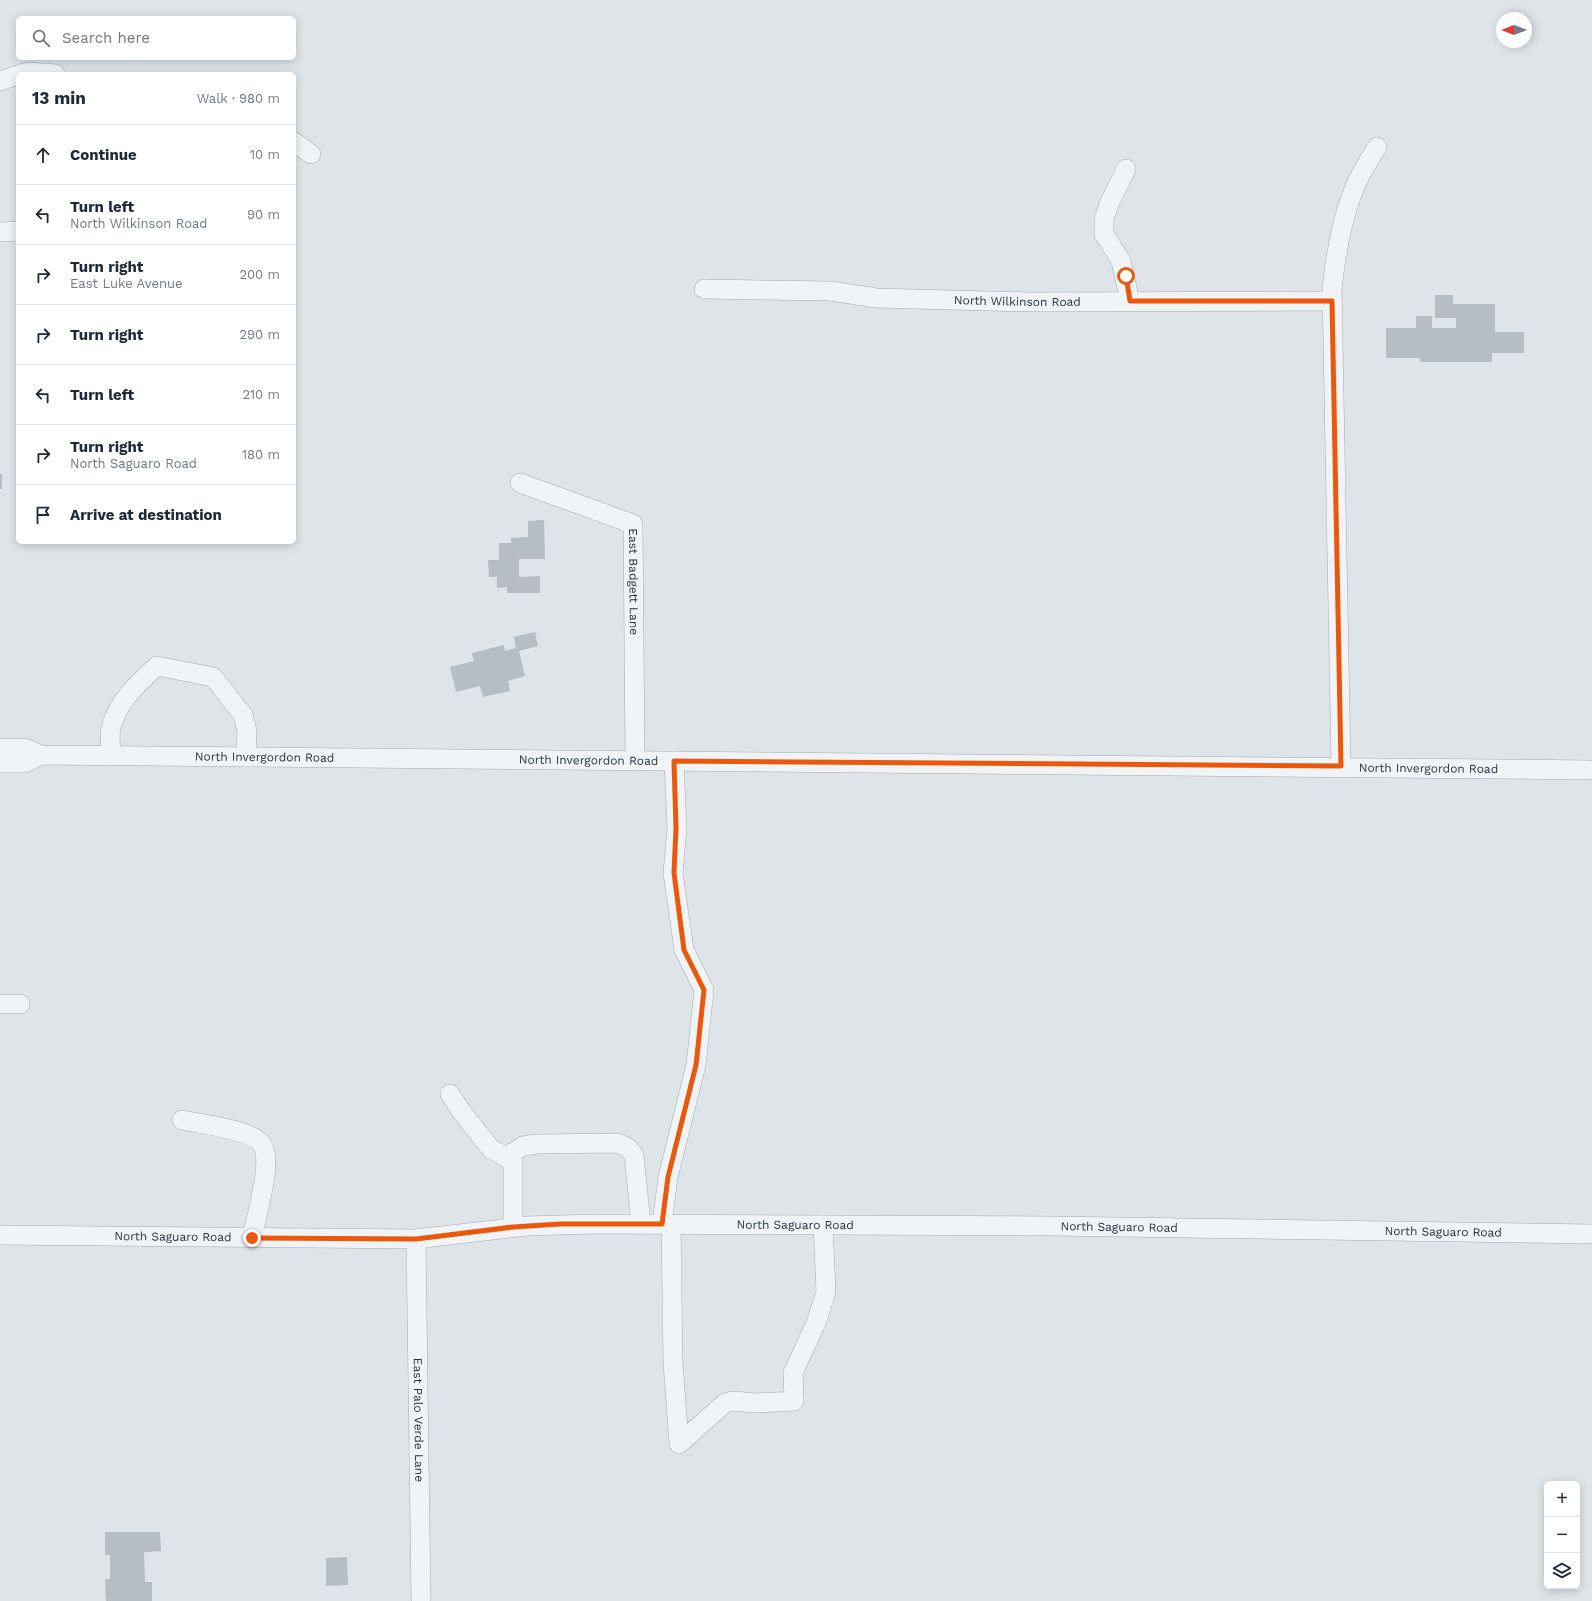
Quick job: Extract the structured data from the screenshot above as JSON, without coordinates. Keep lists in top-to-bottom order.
{
  "streets": {
    "street": [
      "North Wilkinson Road",
      "East Badgett Lane",
      "North Invergordon Road",
      "North Saguaro Road",
      "East Palo Verde Lane"
    ]
  },
  "crossings": [
    ["East Badgett Lane", "North Invergordon Road"],
    ["North Saguaro Road", "East Palo Verde Lane"]
  ],
  "north": "left",
  "page": {
    "search": "Search here",
    "heading": ["13 min", "Walk · 980 m"],
    "list": [
      ["Continue", "10 m"],
      ["Turn left", "North Wilkinson Road", "90 m"],
      ["Turn right", "East Luke Avenue", "200 m"],
      ["Turn right", "290 m"],
      ["Turn left", "210 m"],
      ["Turn right", "North Saguaro Road", "180 m"],
      "Arrive at destination"
    ],
    "map_buttons": ["+", "−"]
  }
}
